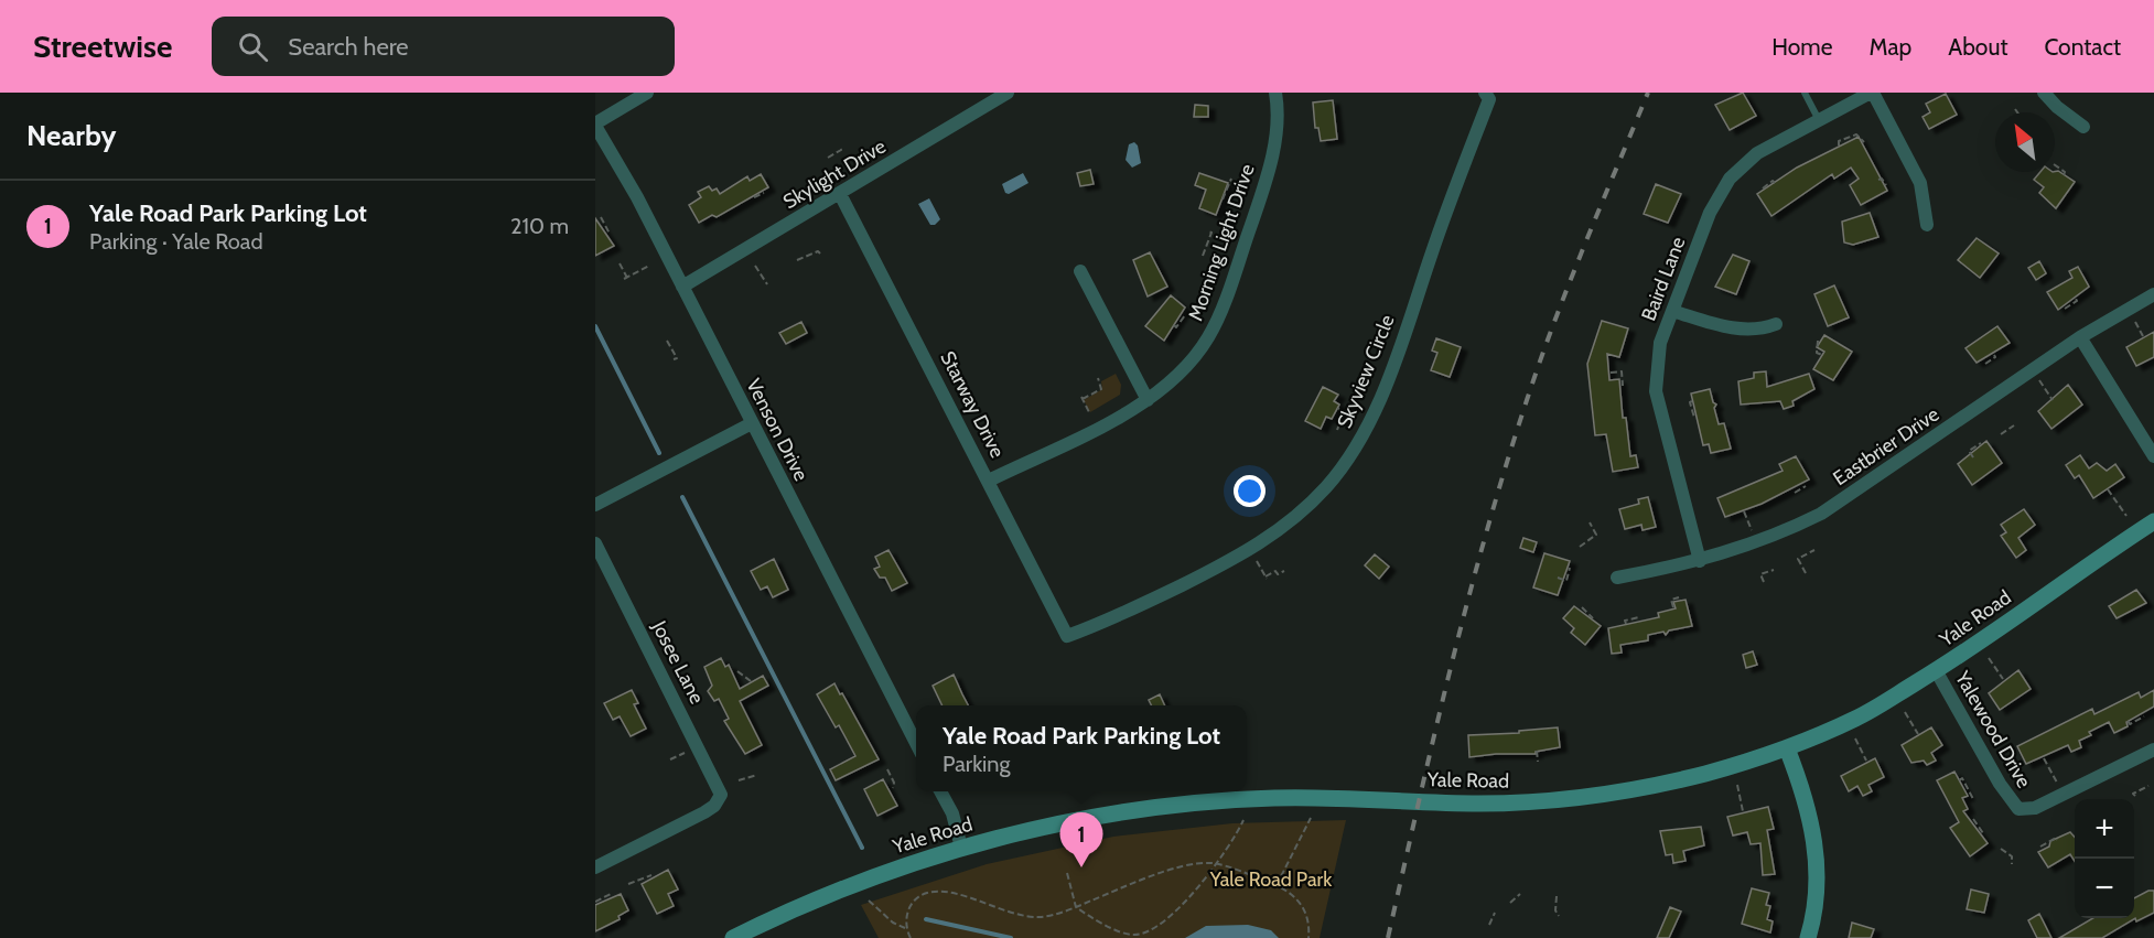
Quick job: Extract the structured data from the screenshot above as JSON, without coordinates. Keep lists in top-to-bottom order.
{
  "streets": {
    "main road": ["Yale Road"],
    "street": [
      "Skylight Drive",
      "Morning Light Drive",
      "Baird Lane",
      "Skyview Circle",
      "Starway Drive",
      "Venson Drive",
      "Eastbrier Drive",
      "Josee Lane",
      "Yalewood Drive"
    ]
  },
  "crossings": [
    ["Skylight Drive", "Starway Drive"],
    ["Skylight Drive", "Venson Drive"],
    ["Morning Light Drive", "Starway Drive"],
    ["Baird Lane", "Eastbrier Drive"],
    ["Skyview Circle", "Starway Drive"],
    ["Yale Road", "Yalewood Drive"]
  ],
  "parks": ["Yale Road Park"],
  "north": "top left",
  "page": {
    "header": "Streetwise",
    "search": "Search here",
    "nav": [
      "Home",
      "Map",
      "About",
      "Contact"
    ],
    "heading": "Nearby",
    "list": [
      {
        "mark": "1",
        "name": "Yale Road Park Parking Lot",
        "note": "Parking · Yale Road",
        "value": "210 m"
      }
    ],
    "popup": ["Yale Road Park Parking Lot", "Parking"],
    "map_buttons": ["+", "−"],
    "pins": "1"
  }
}
